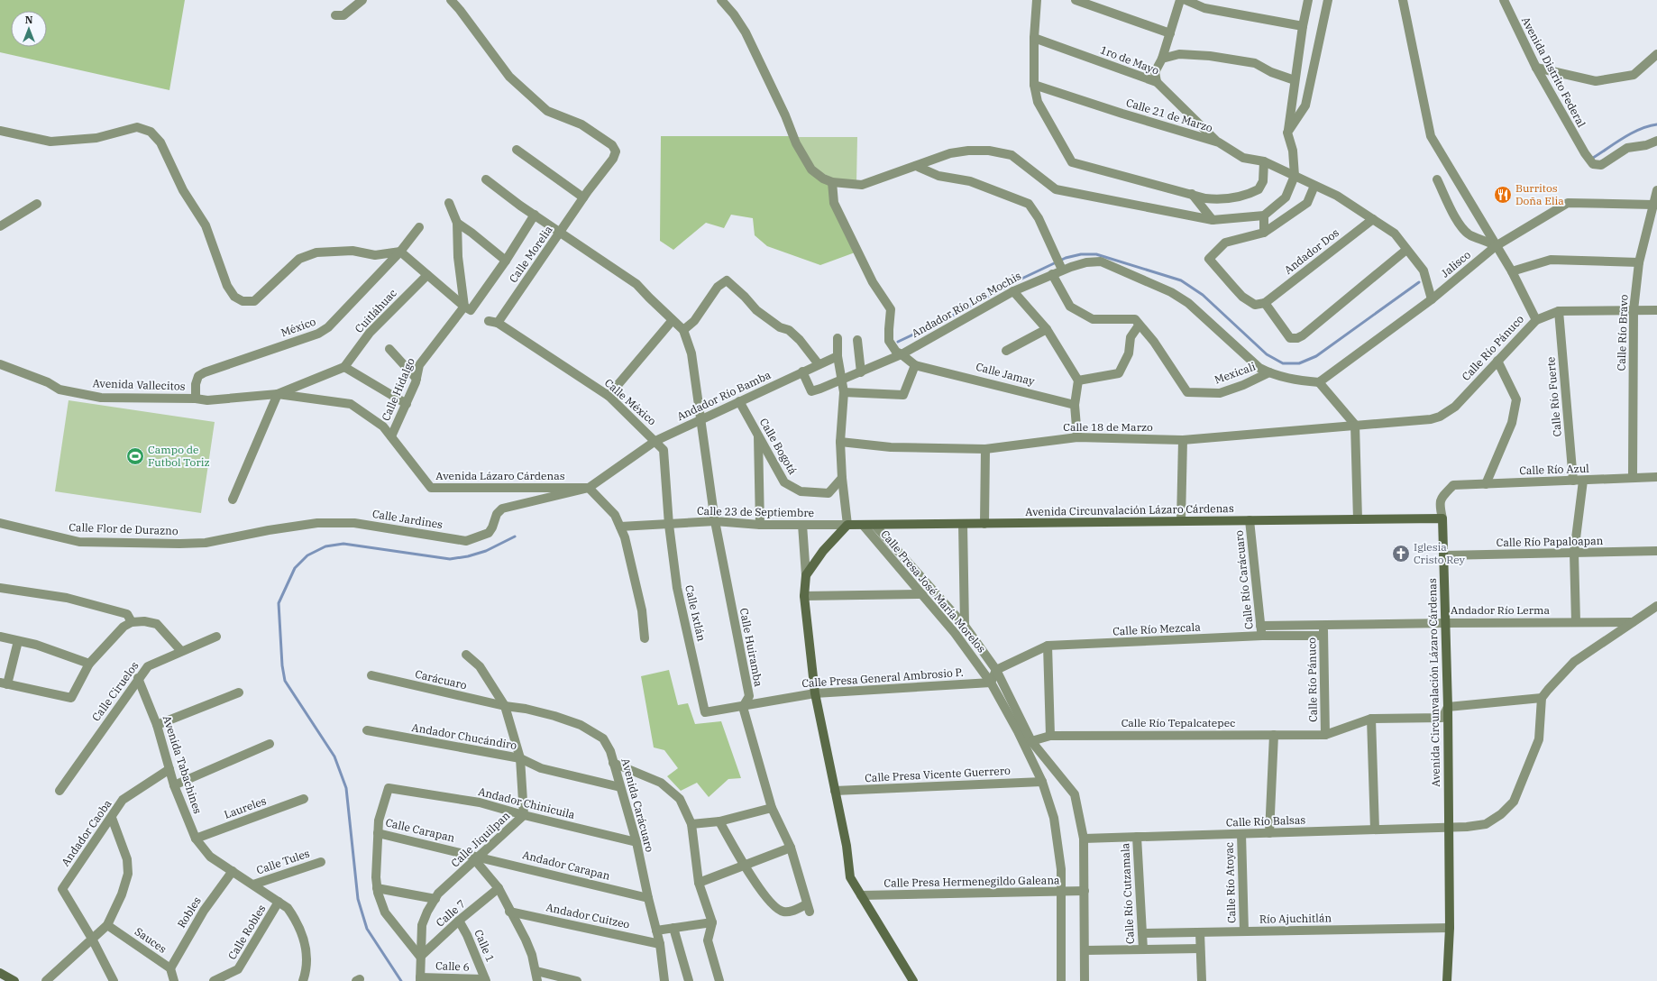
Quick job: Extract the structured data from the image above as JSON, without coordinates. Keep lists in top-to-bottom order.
{
  "streets": {
    "street": [
      "1ro de Mayo",
      "Avenida Distrito Federal",
      "Calle 21 de Marzo",
      "Andador Dos",
      "Calle Morelia",
      "Jalisco",
      "Andador Río Los Mochis",
      "Cuitláhuac",
      "México",
      "Calle Río Bravo",
      "Calle Río Pánuco",
      "Mexicali",
      "Calle Jamay",
      "Avenida Vallecitos",
      "Calle Hidalgo",
      "Andador Río Bamba",
      "Calle Río Fuerte",
      "Calle México",
      "Calle 18 de Marzo",
      "Calle Bogotá",
      "Calle Río Azul",
      "Avenida Lázaro Cárdenas",
      "Avenida Circunvalación Lázaro Cárdenas",
      "Calle 23 de Septiembre",
      "Calle Jardines",
      "Calle Flor de Durazno",
      "Calle Río Papaloapan",
      "Calle Río Carácuaro",
      "Calle Presa José María Morelos",
      "Andador Río Lerma",
      "Calle Ixtlán",
      "Calle Río Mezcala",
      "Calle Huiramba",
      "Calle Presa General Ambrosio P.",
      "Carácuaro",
      "Calle Ciruelos",
      "Calle Río Tepalcatepec",
      "Andador Chucándiro",
      "Avenida Tabachines",
      "Calle Presa Vicente Guerrero",
      "Andador Chinicuila",
      "Avenida Carácuaro",
      "Laureles",
      "Calle Río Balsas",
      "Calle Carapan",
      "Andador Caoba",
      "Calle Jiquilpan",
      "Calle Tules",
      "Andador Carapan",
      "Calle Presa Hermenegildo Galeana",
      "Calle Río Atoyac",
      "Calle Río Cutzamala",
      "Robles",
      "Calle 7",
      "Andador Cuitzeo",
      "Río Ajuchitlán",
      "Calle Robles",
      "Sauces",
      "Calle 1",
      "Calle 6"
    ]
  },
  "crossings": [
    ["1ro de Mayo", "Calle 21 de Marzo"],
    ["Calle 21 de Marzo", "Andador Dos"],
    ["Calle 21 de Marzo", "Jalisco"],
    ["Calle Morelia", "Calle México"],
    ["Jalisco", "Andador Río Los Mochis"],
    ["Jalisco", "Calle Río Bravo"],
    ["Andador Río Los Mochis", "Mexicali"],
    ["Andador Río Los Mochis", "Calle Jamay"],
    ["Andador Río Los Mochis", "Andador Río Bamba"],
    ["México", "Avenida Vallecitos"],
    ["México", "Avenida Lázaro Cárdenas"],
    ["Calle Río Bravo", "Calle Río Pánuco"],
    ["Calle Río Bravo", "Calle Río Azul"],
    ["Calle Río Pánuco", "Calle Río Fuerte"],
    ["Calle Río Pánuco", "Calle 18 de Marzo"],
    ["Calle Río Pánuco", "Andador Río Lerma"],
    ["Calle Río Pánuco", "Calle Río Mezcala"],
    ["Calle Río Pánuco", "Calle Río Tepalcatepec"],
    ["Avenida Vallecitos", "Avenida Lázaro Cárdenas"],
    ["Calle Hidalgo", "Avenida Lázaro Cárdenas"],
    ["Andador Río Bamba", "Calle México"],
    ["Andador Río Bamba", "Calle Bogotá"],
    ["Andador Río Bamba", "Avenida Lázaro Cárdenas"],
    ["Andador Río Bamba", "Calle Jardines"],
    ["Andador Río Bamba", "Calle Huiramba"],
    ["Calle Río Fuerte", "Calle Río Azul"],
    ["Calle Río Fuerte", "Calle Río Papaloapan"],
    ["Calle Río Fuerte", "Andador Río Lerma"],
    ["Calle México", "Calle 23 de Septiembre"],
    ["Calle México", "Calle Ixtlán"],
    ["Calle Río Azul", "Avenida Circunvalación Lázaro Cárdenas"],
    ["Avenida Lázaro Cárdenas", "Calle Jardines"],
    ["Avenida Circunvalación Lázaro Cárdenas", "Calle 23 de Septiembre"],
    ["Avenida Circunvalación Lázaro Cárdenas", "Calle Río Papaloapan"],
    ["Avenida Circunvalación Lázaro Cárdenas", "Calle Río Carácuaro"],
    ["Avenida Circunvalación Lázaro Cárdenas", "Calle Presa José María Morelos"],
    ["Avenida Circunvalación Lázaro Cárdenas", "Andador Río Lerma"],
    ["Avenida Circunvalación Lázaro Cárdenas", "Calle Río Tepalcatepec"],
    ["Avenida Circunvalación Lázaro Cárdenas", "Calle Río Balsas"],
    ["Avenida Circunvalación Lázaro Cárdenas", "Río Ajuchitlán"],
    ["Calle 23 de Septiembre", "Calle Ixtlán"],
    ["Calle 23 de Septiembre", "Calle Huiramba"],
    ["Calle Jardines", "Calle Flor de Durazno"],
    ["Calle Río Carácuaro", "Andador Río Lerma"],
    ["Calle Río Carácuaro", "Calle Río Mezcala"],
    ["Calle Presa José María Morelos", "Calle Río Mezcala"],
    ["Calle Presa José María Morelos", "Calle Presa General Ambrosio P."],
    ["Calle Presa José María Morelos", "Calle Río Tepalcatepec"],
    ["Calle Presa José María Morelos", "Calle Presa Vicente Guerrero"],
    ["Calle Presa José María Morelos", "Calle Río Balsas"],
    ["Calle Presa José María Morelos", "Calle Presa Hermenegildo Galeana"],
    ["Calle Ixtlán", "Calle Presa General Ambrosio P."],
    ["Calle Huiramba", "Calle Presa General Ambrosio P."],
    ["Carácuaro", "Avenida Carácuaro"],
    ["Carácuaro", "Calle Jiquilpan"],
    ["Calle Ciruelos", "Avenida Tabachines"],
    ["Andador Chucándiro", "Avenida Carácuaro"],
    ["Andador Chucándiro", "Calle Jiquilpan"],
    ["Avenida Tabachines", "Laureles"],
    ["Avenida Tabachines", "Andador Caoba"],
    ["Avenida Tabachines", "Calle Tules"],
    ["Avenida Tabachines", "Robles"],
    ["Avenida Tabachines", "Calle Robles"],
    ["Andador Chinicuila", "Avenida Carácuaro"],
    ["Andador Chinicuila", "Calle Carapan"],
    ["Andador Chinicuila", "Calle Jiquilpan"],
    ["Avenida Carácuaro", "Calle Jiquilpan"],
    ["Avenida Carácuaro", "Andador Carapan"],
    ["Avenida Carácuaro", "Andador Cuitzeo"],
    ["Calle Río Balsas", "Calle Río Atoyac"],
    ["Calle Río Balsas", "Calle Río Cutzamala"],
    ["Calle Carapan", "Calle Jiquilpan"],
    ["Calle Carapan", "Andador Carapan"],
    ["Calle Jiquilpan", "Andador Carapan"],
    ["Calle Jiquilpan", "Calle 7"],
    ["Calle Jiquilpan", "Calle 6"],
    ["Calle Río Atoyac", "Río Ajuchitlán"],
    ["Calle Río Cutzamala", "Río Ajuchitlán"],
    ["Robles", "Sauces"],
    ["Calle 7", "Calle 1"],
    ["Calle 1", "Calle 6"]
  ],
  "places": {
    "restaurant": ["Burritos Doña Elia"],
    "sports": ["Campo de Futbol Toriz"],
    "church": ["Iglesia Cristo Rey"]
  },
  "north": "top"
}
